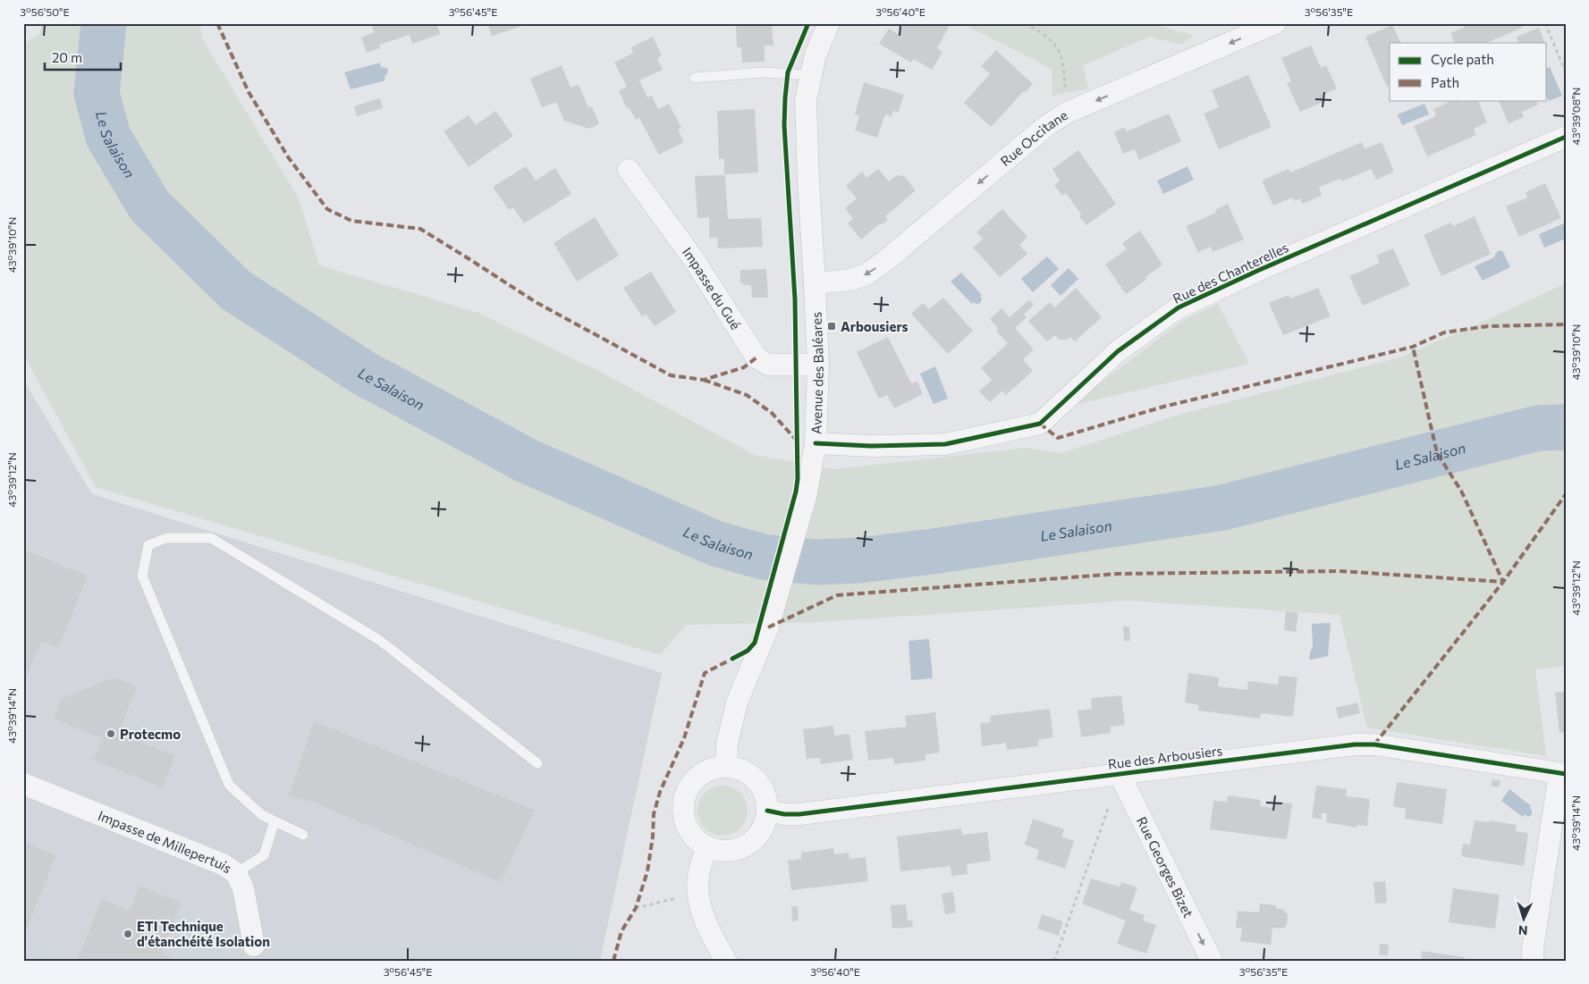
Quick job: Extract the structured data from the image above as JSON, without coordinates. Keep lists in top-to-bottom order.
{
  "streets": {
    "street": [
      "Rue Occitane",
      "Rue des Chanterelles",
      "Impasse du Gué",
      "Avenue des Baléares",
      "Rue des Arbousiers",
      "Impasse de Millepertuis",
      "Rue Georges Bizet"
    ]
  },
  "crossings": [
    ["Rue Occitane", "Avenue des Baléares"],
    ["Rue des Chanterelles", "Avenue des Baléares"],
    ["Impasse du Gué", "Avenue des Baléares"],
    ["Avenue des Baléares", "Rue des Arbousiers"],
    ["Rue des Arbousiers", "Rue Georges Bizet"]
  ],
  "one_way": ["Rue Occitane", "Rue Georges Bizet"],
  "water": ["Le Salaison"],
  "places": {
    "transit": ["Arbousiers"],
    "other": ["Protecmo", "ETI Technique d'étanchéité Isolation"]
  },
  "legend": ["Cycle path", "Path"],
  "scale_bar": "20 m",
  "north": "bottom",
  "coordinates": [
    "3°56'50\"E",
    "3°56'45\"E",
    "3°56'40\"E",
    "3°56'35\"E",
    "43°39'08\"N",
    "43°39'10\"N",
    "43°39'12\"N",
    "43°39'14\"N"
  ]
}
